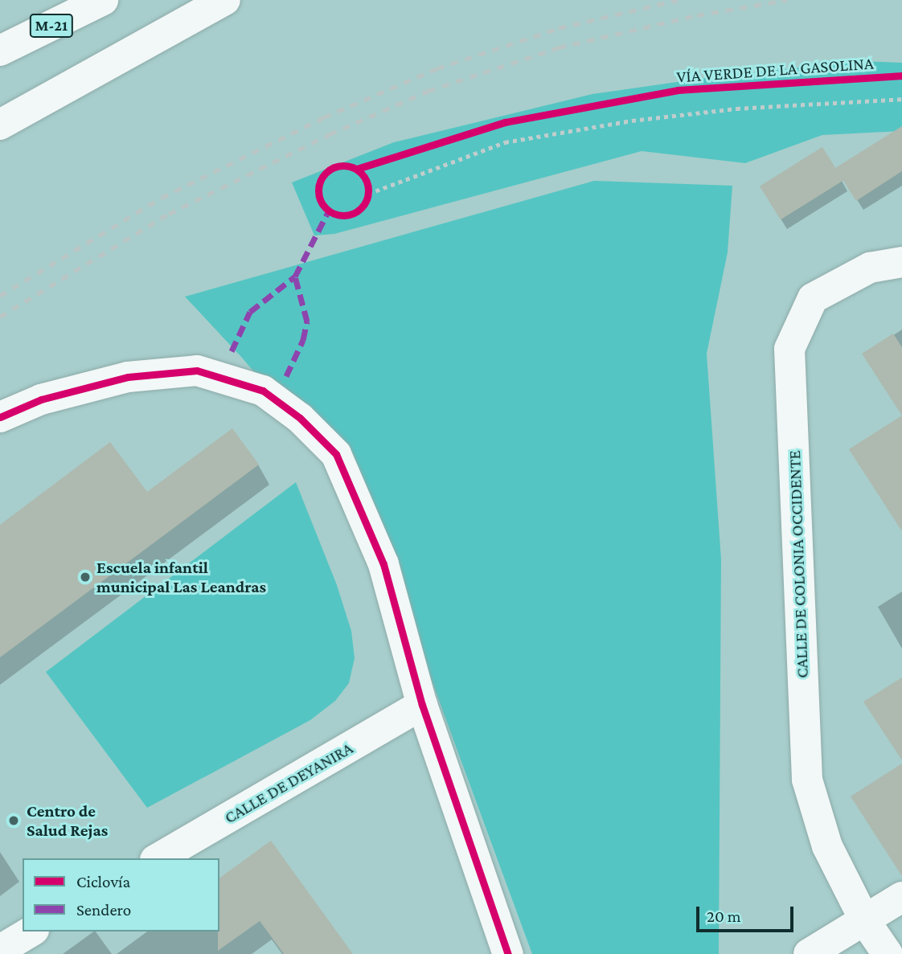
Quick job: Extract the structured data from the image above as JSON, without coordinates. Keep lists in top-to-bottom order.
{
  "streets": {
    "main road": ["M-21", "CALLE DE COLONIA OCCIDENTE", "CALLE DE DEYANIRA"],
    "cycle path": ["VÍA VERDE DE LA GASOLINA"]
  },
  "places": ["Escuela infantil municipal Las Leandras", "Centro de Salud Rejas"],
  "legend": ["Ciclovía", "Sendero"],
  "scale_bar": "20 m"
}
